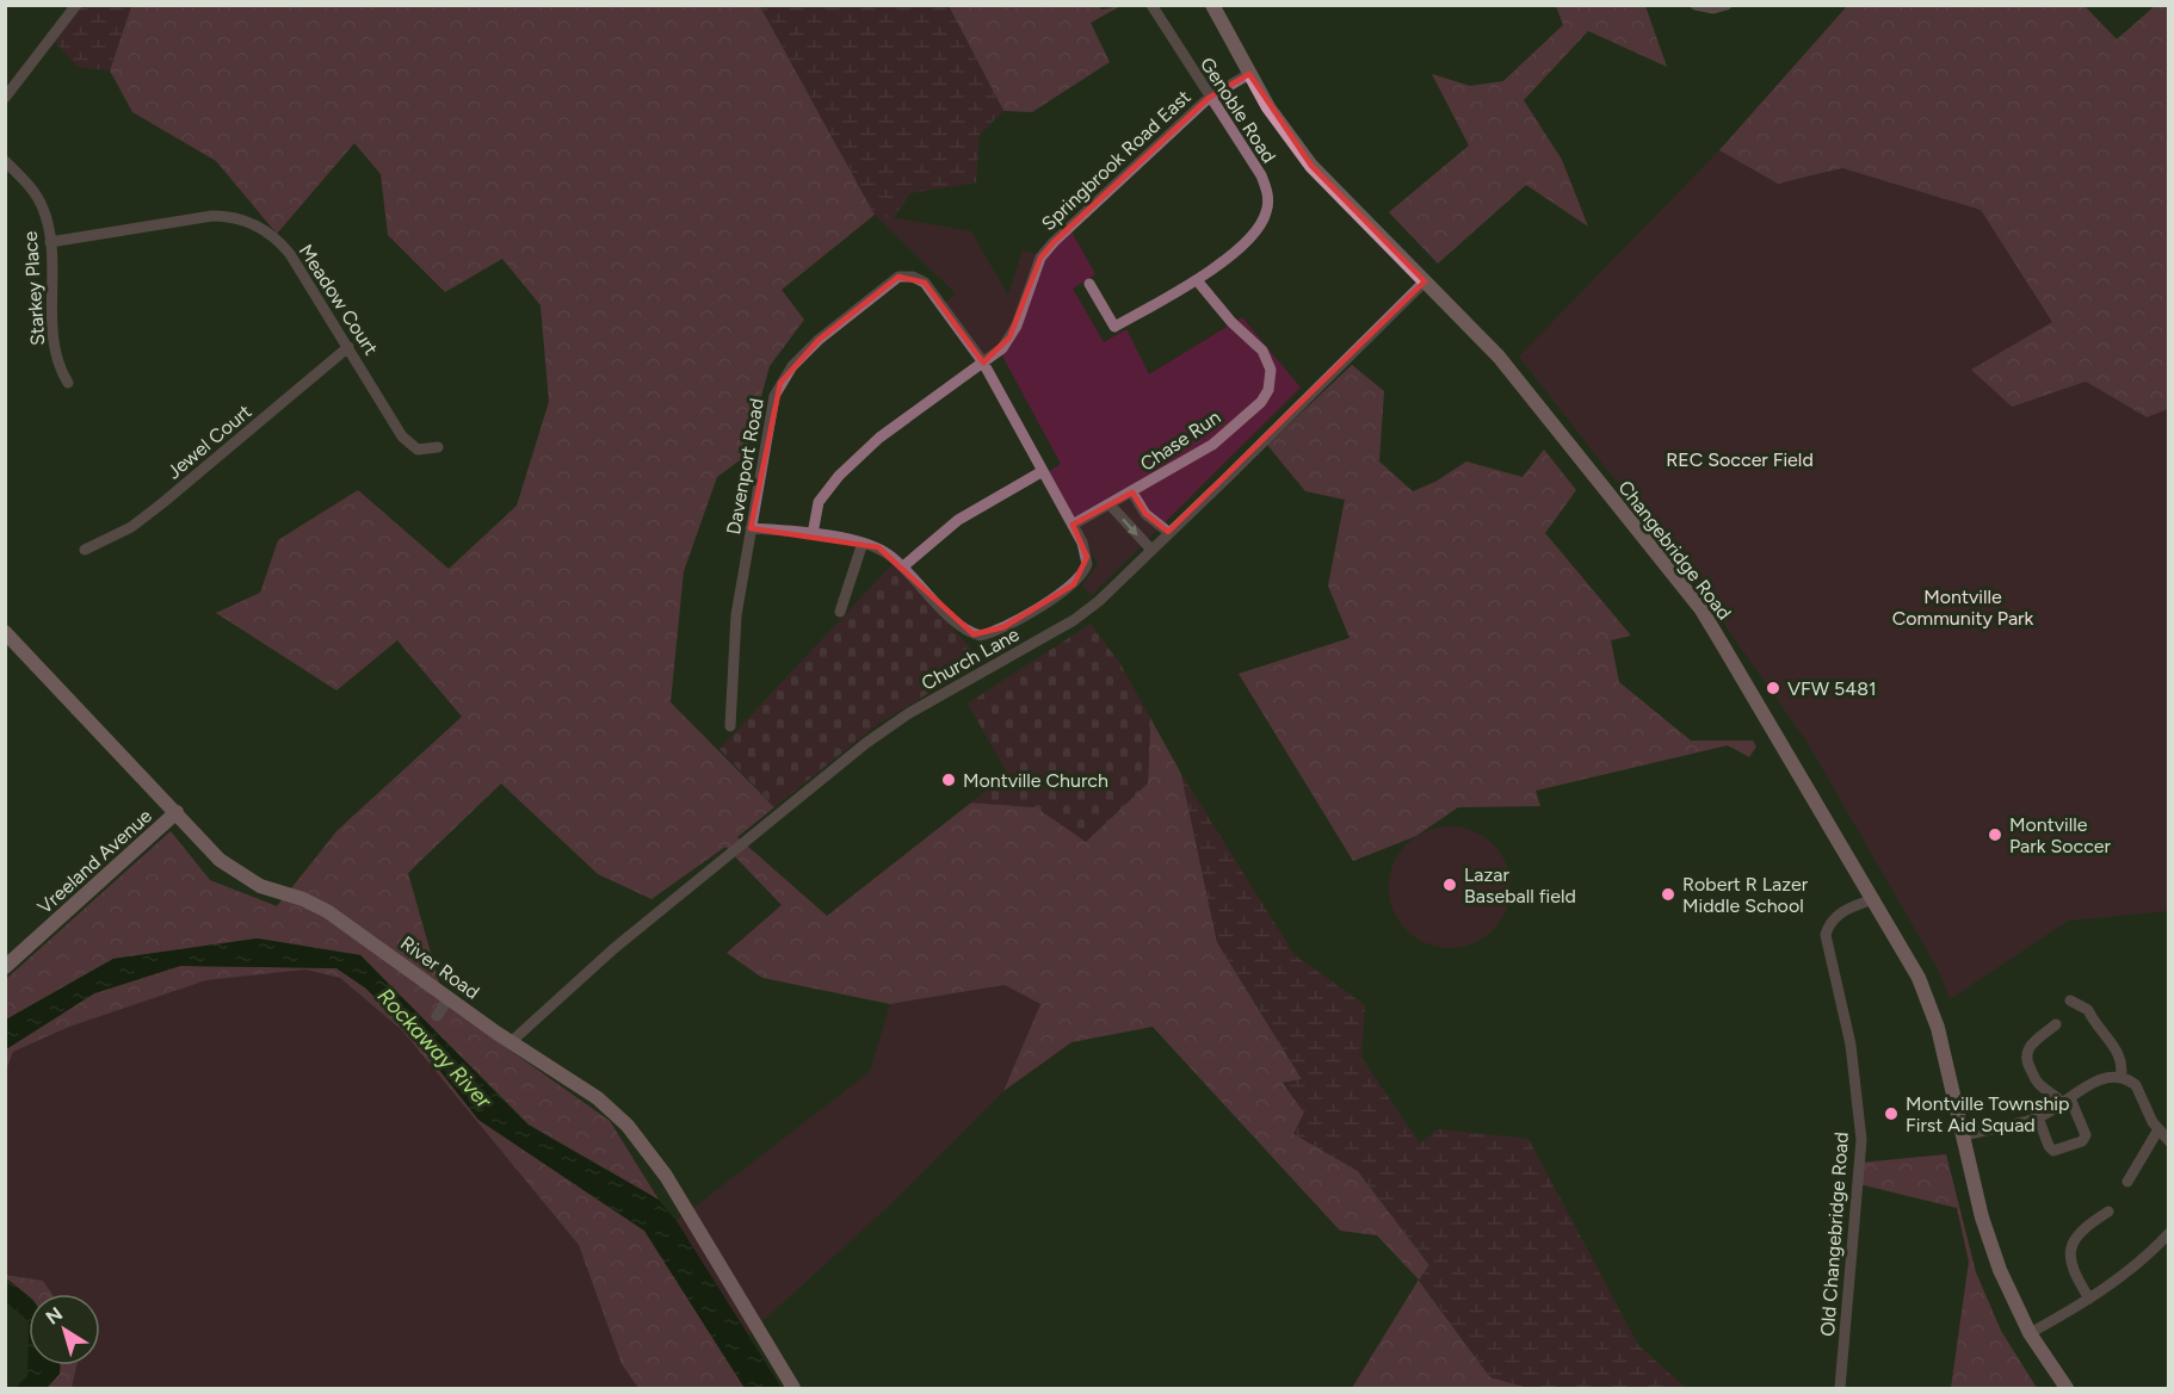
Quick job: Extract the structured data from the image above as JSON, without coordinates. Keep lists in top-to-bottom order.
{
  "streets": {
    "main road": ["Changebridge Road", "Vreeland Avenue", "River Road"],
    "street": [
      "Genoble Road",
      "Springbrook Road East",
      "Starkey Place",
      "Meadow Court",
      "Chase Run",
      "Jewel Court",
      "Davenport Road",
      "Church Lane",
      "Old Changebridge Road"
    ]
  },
  "crossings": [
    ["Genoble Road", "Springbrook Road East"],
    ["Genoble Road", "Chase Run"],
    ["Springbrook Road East", "Davenport Road"],
    ["Springbrook Road East", "Changebridge Road"],
    ["Starkey Place", "Meadow Court"],
    ["Meadow Court", "Jewel Court"],
    ["Chase Run", "Davenport Road"],
    ["Chase Run", "Church Lane"],
    ["Changebridge Road", "Church Lane"],
    ["Changebridge Road", "Old Changebridge Road"],
    ["Church Lane", "River Road"],
    ["Vreeland Avenue", "River Road"]
  ],
  "water": ["Rockaway River"],
  "parks": ["REC Soccer Field", "Montville Community Park"],
  "places": [
    "VFW 5481",
    "Montville Church",
    "Montville Park Soccer",
    "Lazar Baseball field",
    "Robert R Lazer Middle School",
    "Montville Township First Aid Squad"
  ],
  "north": "top left"
}
